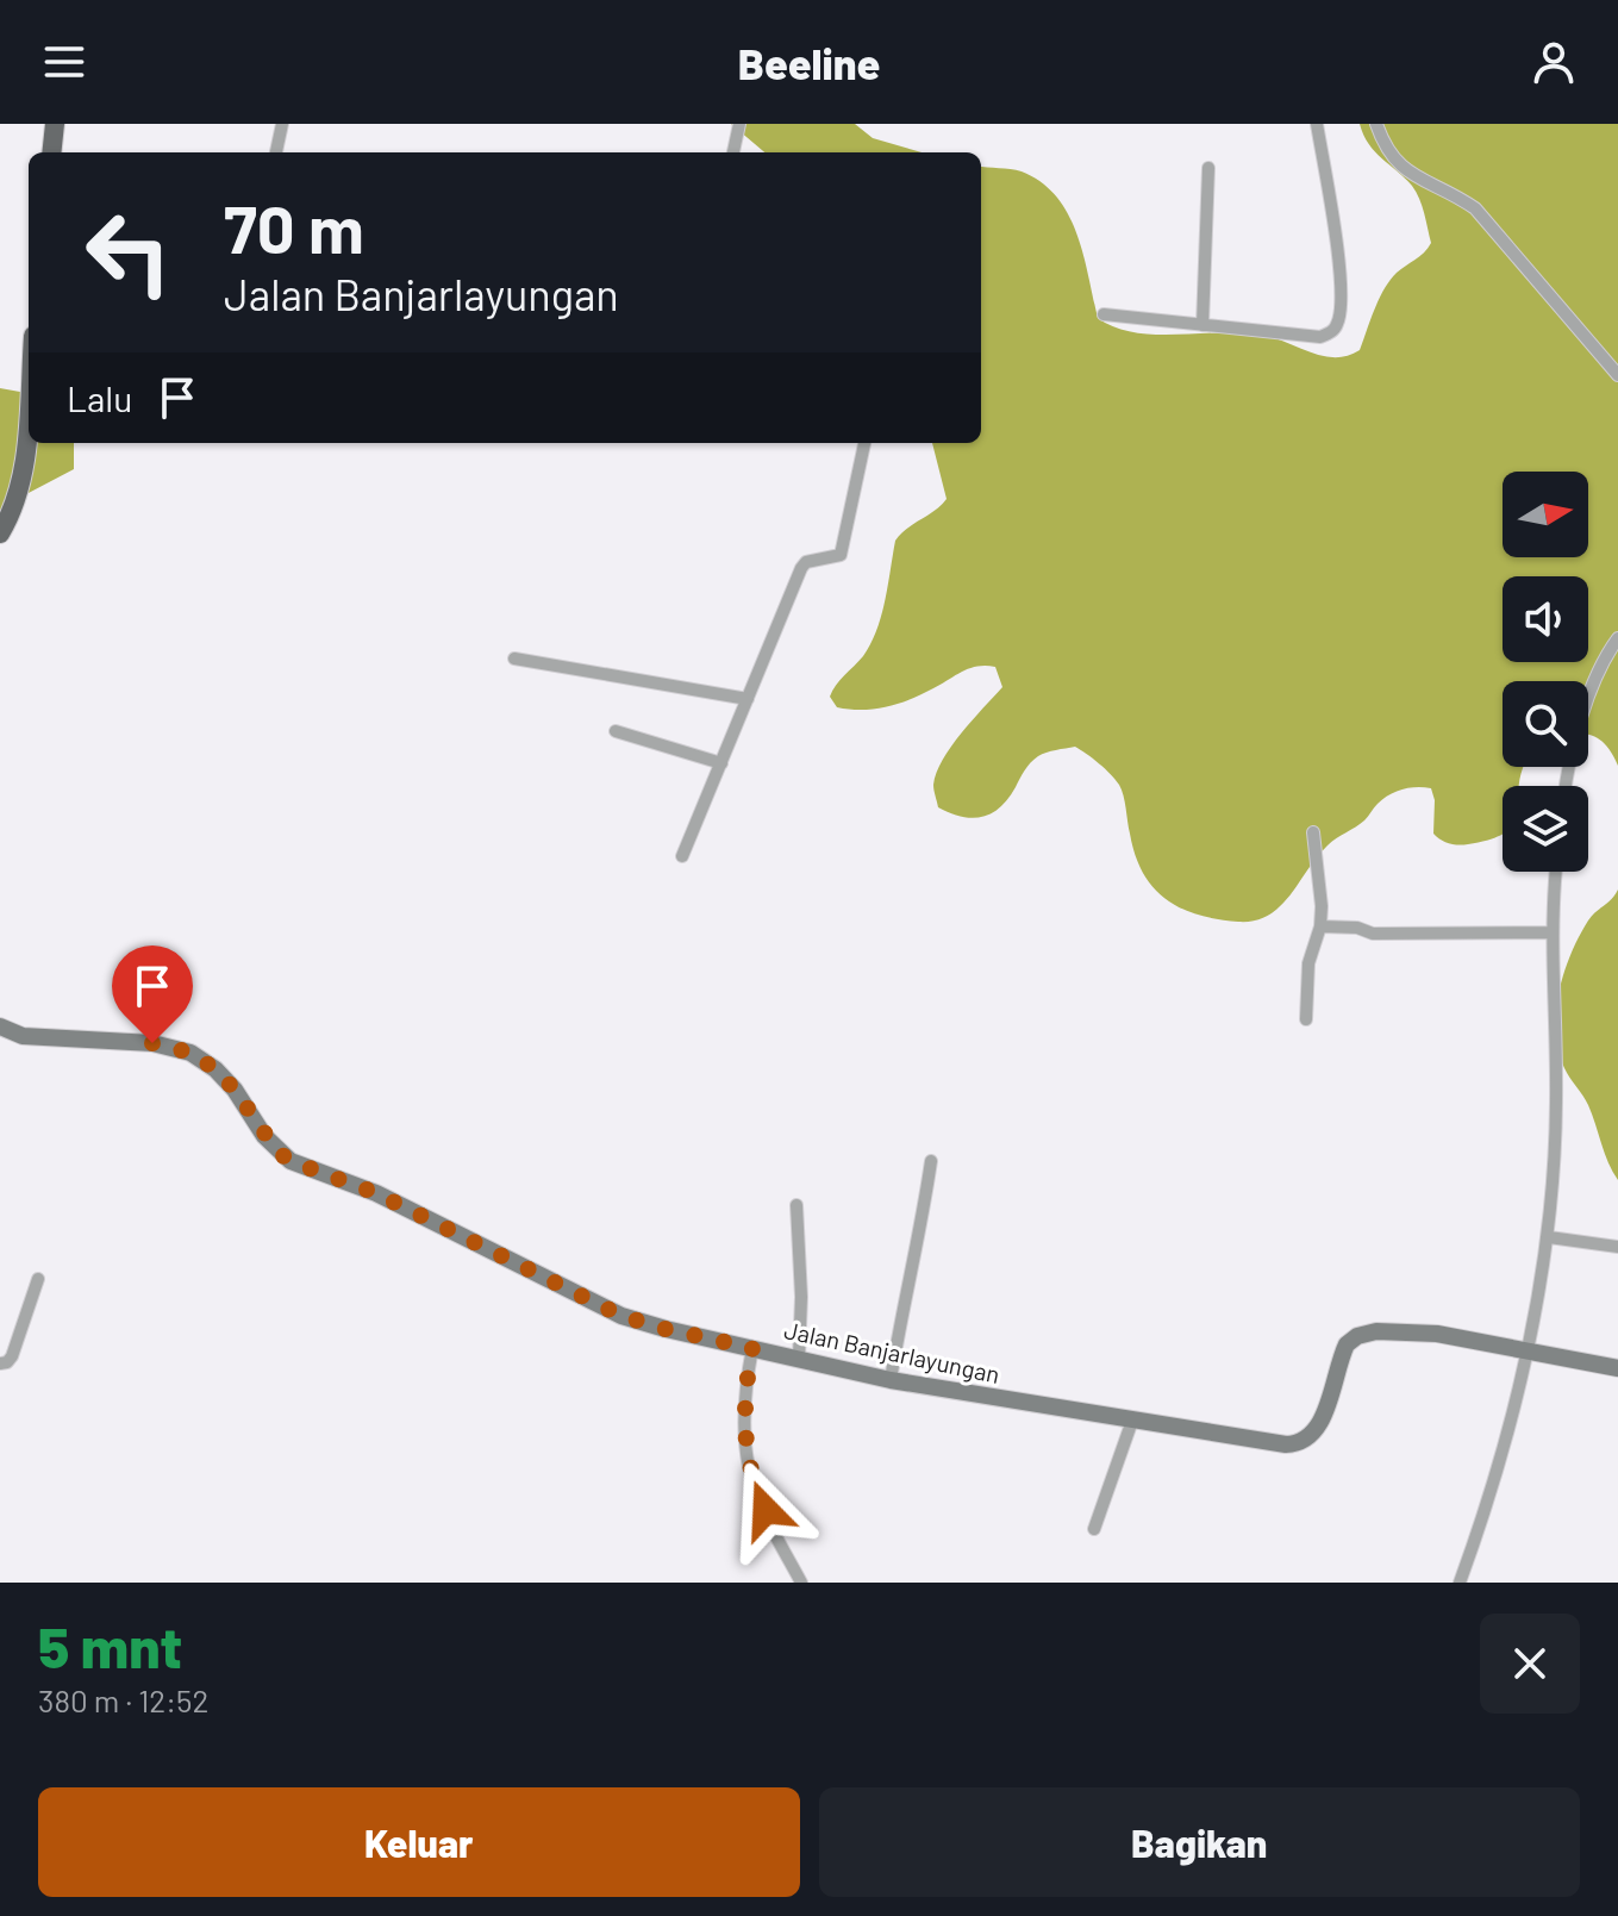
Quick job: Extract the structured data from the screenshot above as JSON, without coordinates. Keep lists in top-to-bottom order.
{
  "streets": {
    "street": ["Jalan Banjarlayungan"]
  },
  "north": "right",
  "page": {
    "header": "Beeline",
    "turn": ["70 m", "Jalan Banjarlayungan"],
    "then": "Lalu",
    "heading": ["5 mnt", "380 m · 12:52"],
    "buttons": ["Keluar", "Bagikan"]
  }
}
